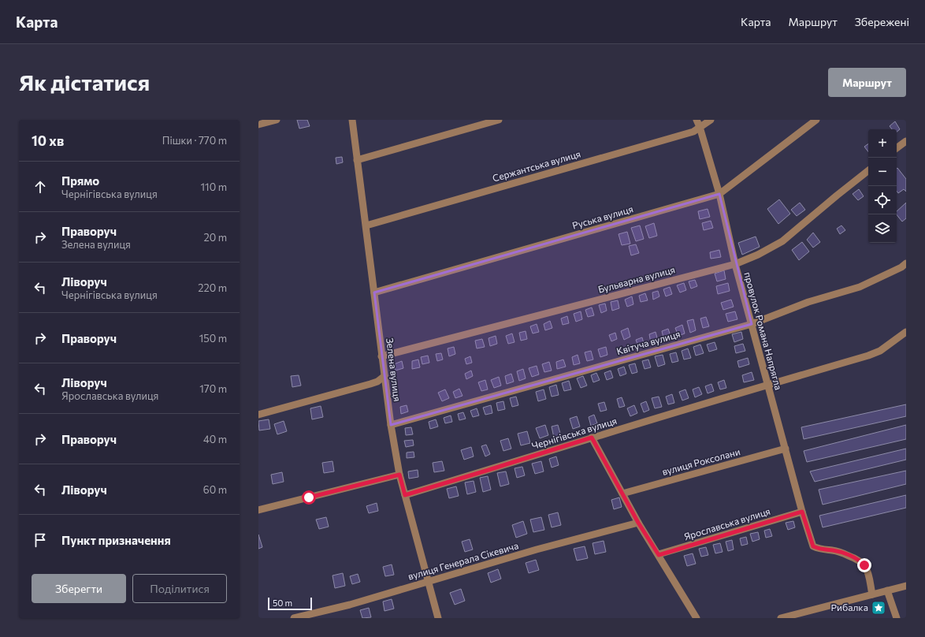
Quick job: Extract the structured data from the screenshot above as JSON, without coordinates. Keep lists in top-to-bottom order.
{
  "streets": {
    "street": [
      "Сержантська вулиця",
      "Руська вулиця",
      "Бульварна вулиця",
      "провулок Романа Напрягла",
      "Квітуча вулиця",
      "Зелена вулиця",
      "Чернігівська вулиця",
      "вулиця Роксолани",
      "Ярославська вулиця",
      "вулиця Генерала Сікевича"
    ]
  },
  "crossings": [
    ["Сержантська вулиця", "провулок Романа Напрягла"],
    ["Сержантська вулиця", "Зелена вулиця"],
    ["Руська вулиця", "провулок Романа Напрягла"],
    ["Руська вулиця", "Зелена вулиця"],
    ["Бульварна вулиця", "провулок Романа Напрягла"],
    ["Бульварна вулиця", "Зелена вулиця"],
    ["провулок Романа Напрягла", "Квітуча вулиця"],
    ["провулок Романа Напрягла", "Чернігівська вулиця"],
    ["провулок Романа Напрягла", "вулиця Роксолани"],
    ["провулок Романа Напрягла", "Ярославська вулиця"],
    ["Квітуча вулиця", "Зелена вулиця"],
    ["Зелена вулиця", "Чернігівська вулиця"],
    ["Зелена вулиця", "вулиця Генерала Сікевича"]
  ],
  "places": {
    "place": ["Рибалка"]
  },
  "scale_bar": "50 m",
  "page": {
    "header": "Карта",
    "nav": ["Карта", "Маршрут", "Збережені"],
    "buttons": [
      "Маршрут",
      ["Зберегти", "Поділитися"]
    ],
    "title": "Як дістатися",
    "heading": ["10 хв", "Пішки · 770 m"],
    "map_buttons": ["+", "−"],
    "list": [
      ["Прямо", "Чернігівська вулиця", "110 m"],
      ["Праворуч", "Зелена вулиця", "20 m"],
      ["Ліворуч", "Чернігівська вулиця", "220 m"],
      ["Праворуч", "150 m"],
      ["Ліворуч", "Ярославська вулиця", "170 m"],
      ["Праворуч", "40 m"],
      ["Ліворуч", "60 m"],
      "Пункт призначення"
    ],
    "scale": "50 m"
  }
}
